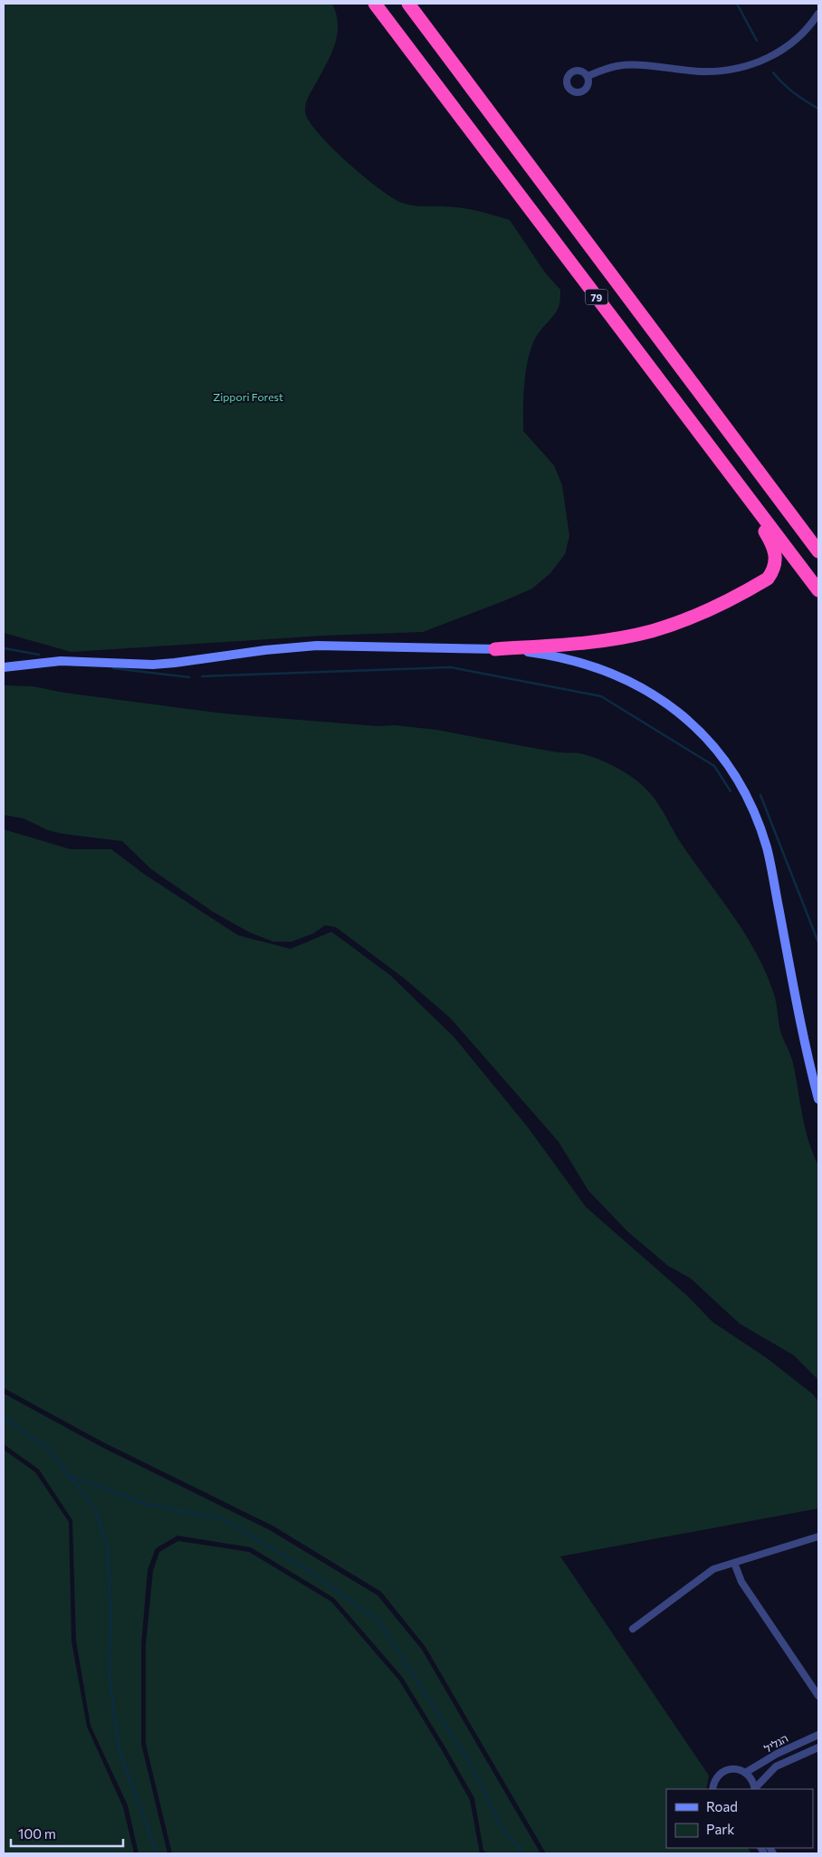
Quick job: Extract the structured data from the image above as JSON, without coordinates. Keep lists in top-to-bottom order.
{
  "streets": {
    "highway": ["79"],
    "street": ["הגליל"]
  },
  "parks": ["Zippori Forest"],
  "legend": ["Road", "Park"],
  "scale_bar": "100 m"
}
